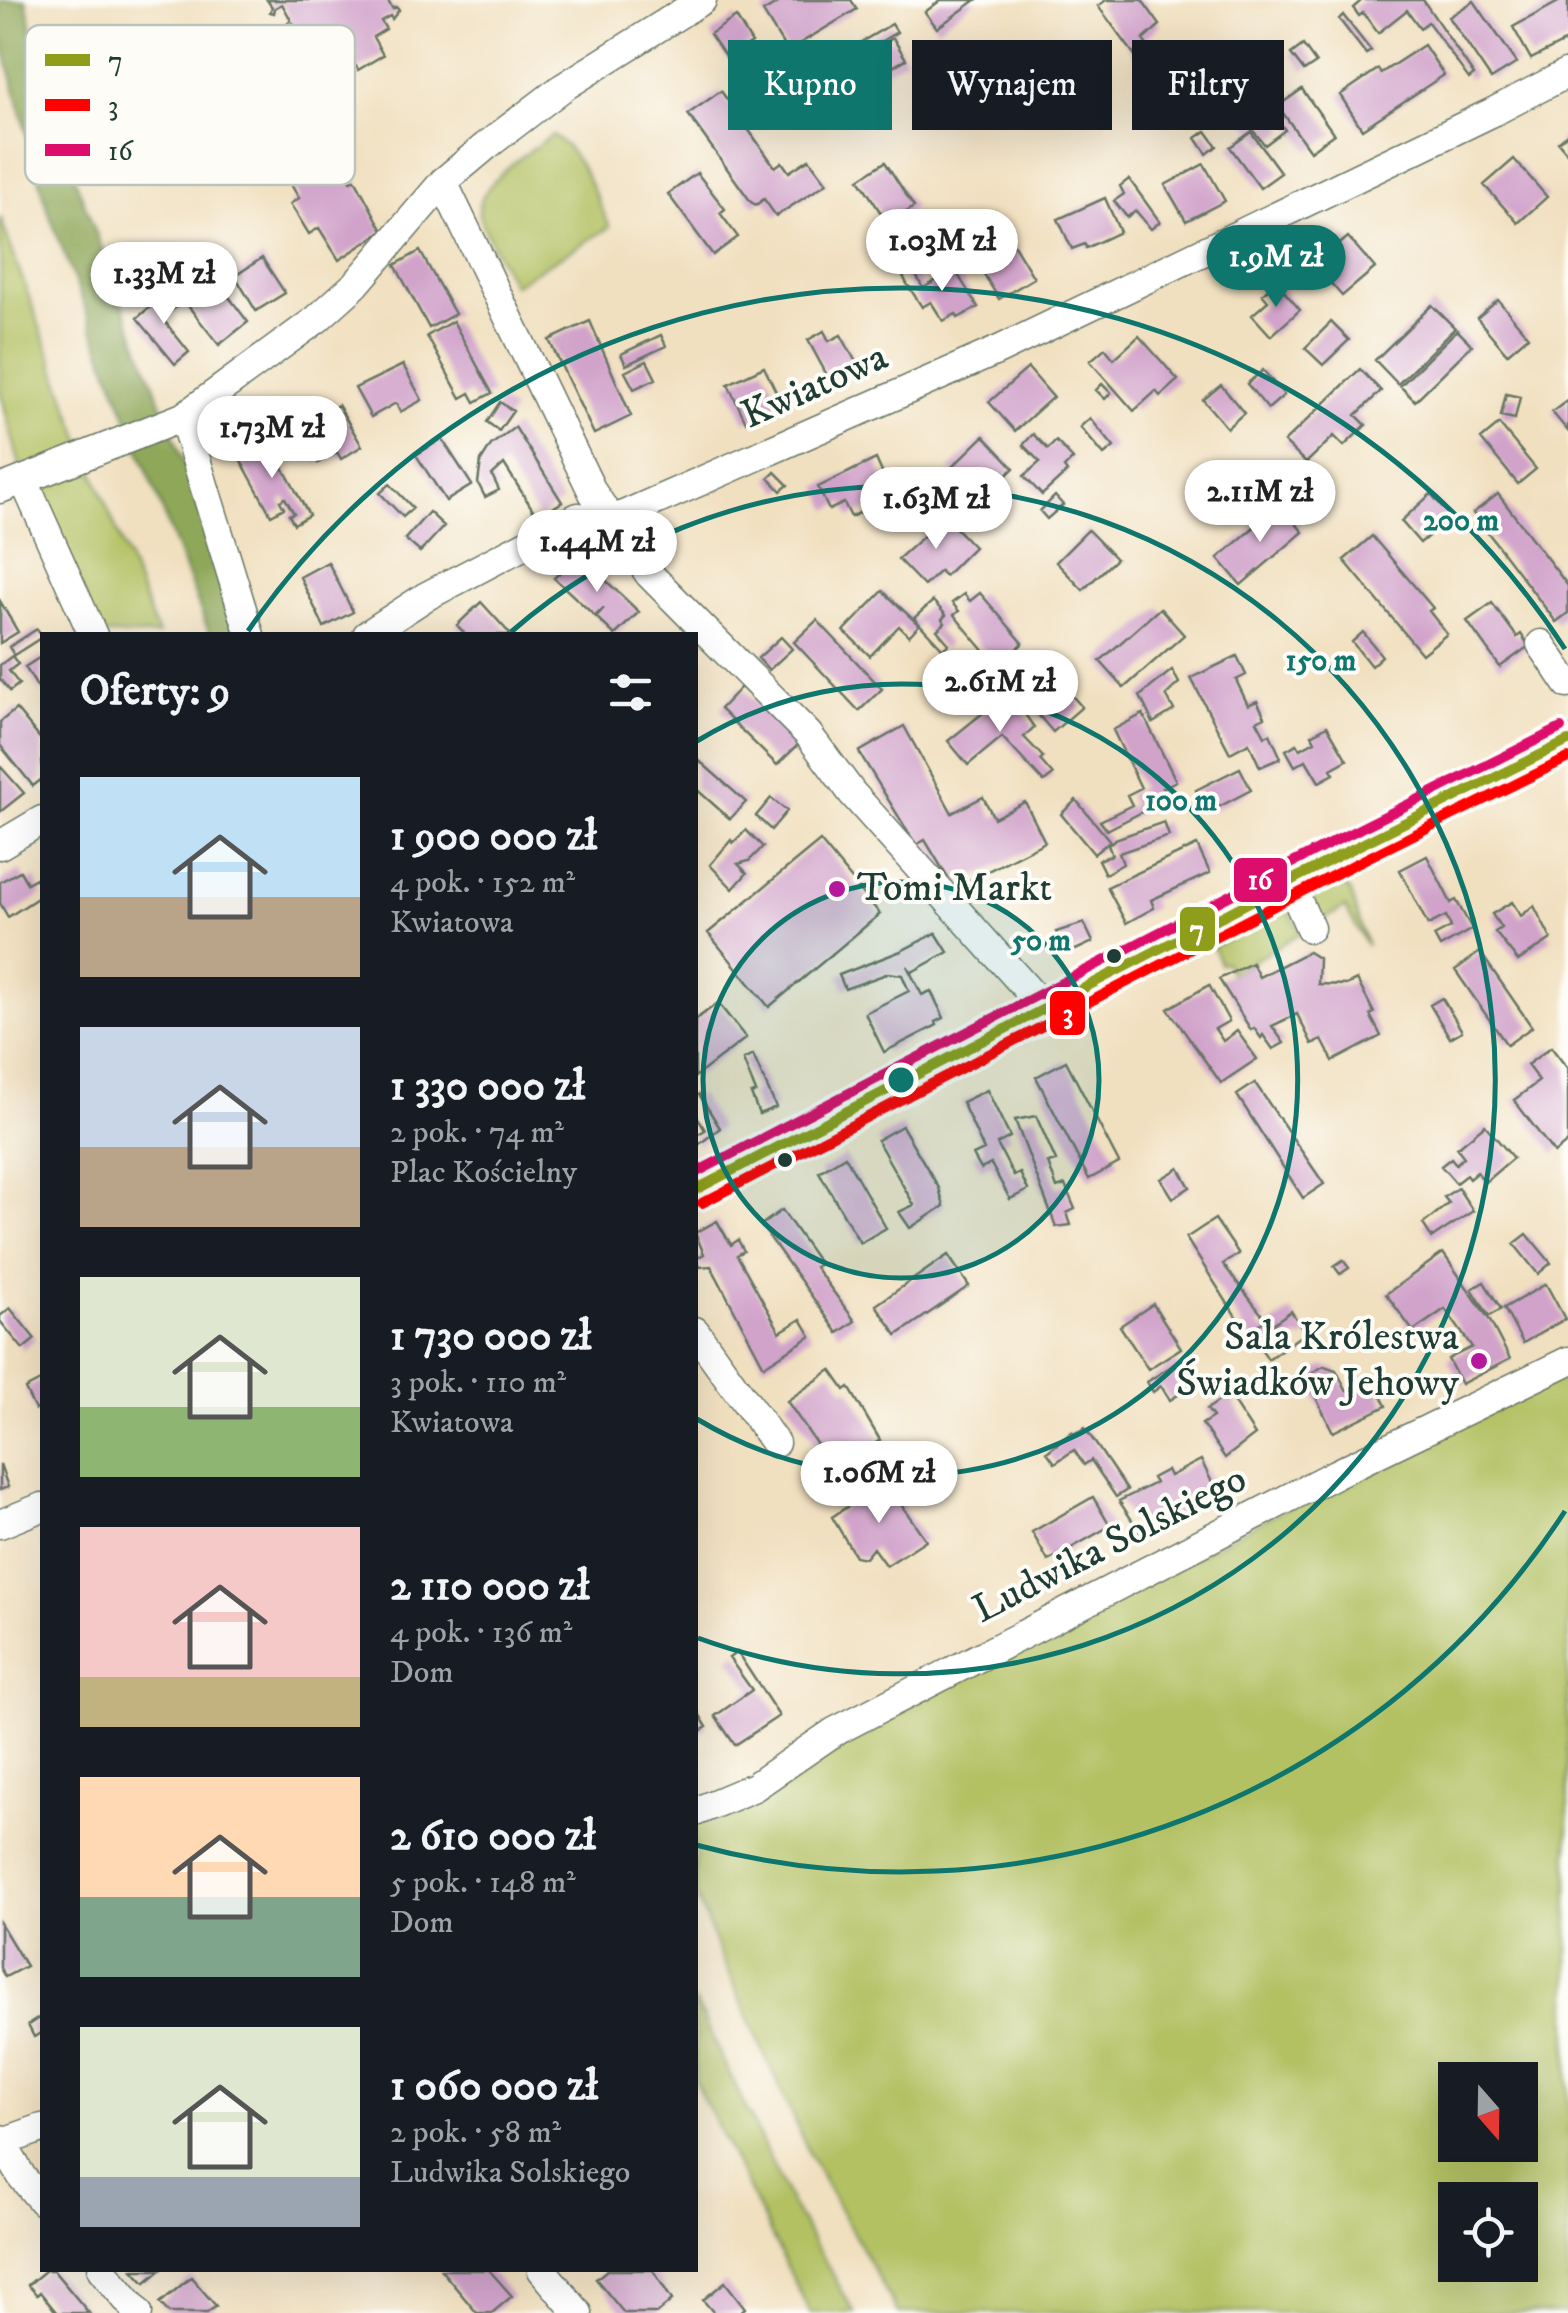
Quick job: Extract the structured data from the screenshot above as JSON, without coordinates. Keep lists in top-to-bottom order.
{
  "streets": {
    "street": ["Kwiatowa", "Ludwika Solskiego"]
  },
  "places": ["Tomi Markt", "Sala Królestwa Świadków Jehowy"],
  "lines": ["transit line 16", "transit line 7", "transit line 3"],
  "legend": ["7", "3", "16"],
  "north": "bottom",
  "page": {
    "chip": ["Kupno", "Wynajem", "Filtry"],
    "price": [
      "1.03M zł",
      "1.9M zł",
      "1.33M zł",
      "1.73M zł",
      "2.11M zł",
      "1.63M zł",
      "1.44M zł",
      "2.61M zł",
      "1.06M zł"
    ],
    "heading": "Oferty: 9",
    "list": [
      {
        "name": "1 900 000 zł",
        "note": "4 pok. · 152 m² · Kwiatowa"
      },
      {
        "name": "1 330 000 zł",
        "note": "2 pok. · 74 m² · Plac Kościelny"
      },
      {
        "name": "1 730 000 zł",
        "note": "3 pok. · 110 m² · Kwiatowa"
      },
      {
        "name": "2 110 000 zł",
        "note": "4 pok. · 136 m² · Dom"
      },
      {
        "name": "2 610 000 zł",
        "note": "5 pok. · 148 m² · Dom"
      },
      {
        "name": "1 060 000 zł",
        "note": "2 pok. · 58 m² · Ludwika Solskiego"
      }
    ]
  },
  "rings": [
    "200 m",
    "150 m",
    "100 m",
    "50 m"
  ]
}
